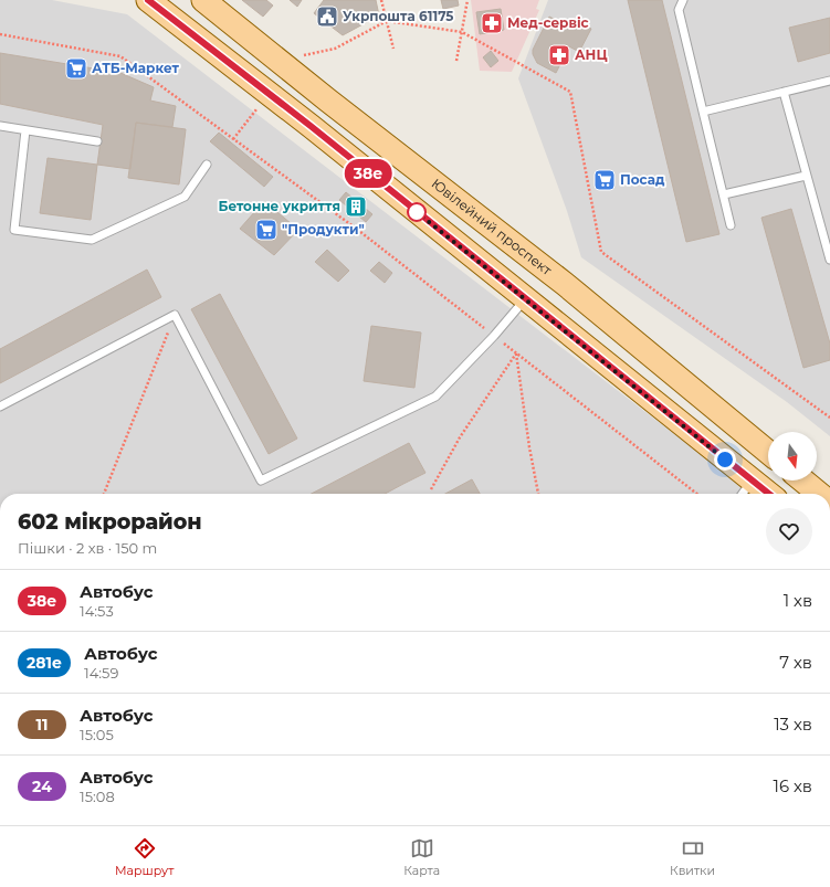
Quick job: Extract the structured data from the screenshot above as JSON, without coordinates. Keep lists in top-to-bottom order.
{
  "streets": {
    "main road": ["Ювілейний проспект"]
  },
  "places": {
    "public building": ["Укрпошта 61175"],
    "pharmacy": ["Мед-сервіс", "АНЦ"],
    "supermarket": ["АТБ-Маркет", "Посад", "\"Продукти\""],
    "building": ["Бетонне укриття"]
  },
  "lines": ["bus line 38е"],
  "north": "bottom",
  "page": {
    "on_map": "38е",
    "heading": ["602 мікрорайон", "Пішки · 2 хв · 150 m"],
    "list": [
      {
        "mark": "38е",
        "name": "Автобус",
        "note": "14:53",
        "value": "1 хв"
      },
      {
        "mark": "281е",
        "name": "Автобус",
        "note": "14:59",
        "value": "7 хв"
      },
      {
        "mark": "11",
        "name": "Автобус",
        "note": "15:05",
        "value": "13 хв"
      },
      {
        "mark": "24",
        "name": "Автобус",
        "note": "15:08",
        "value": "16 хв"
      }
    ],
    "tabs": ["Маршрут", "Карта", "Квитки"]
  }
}
